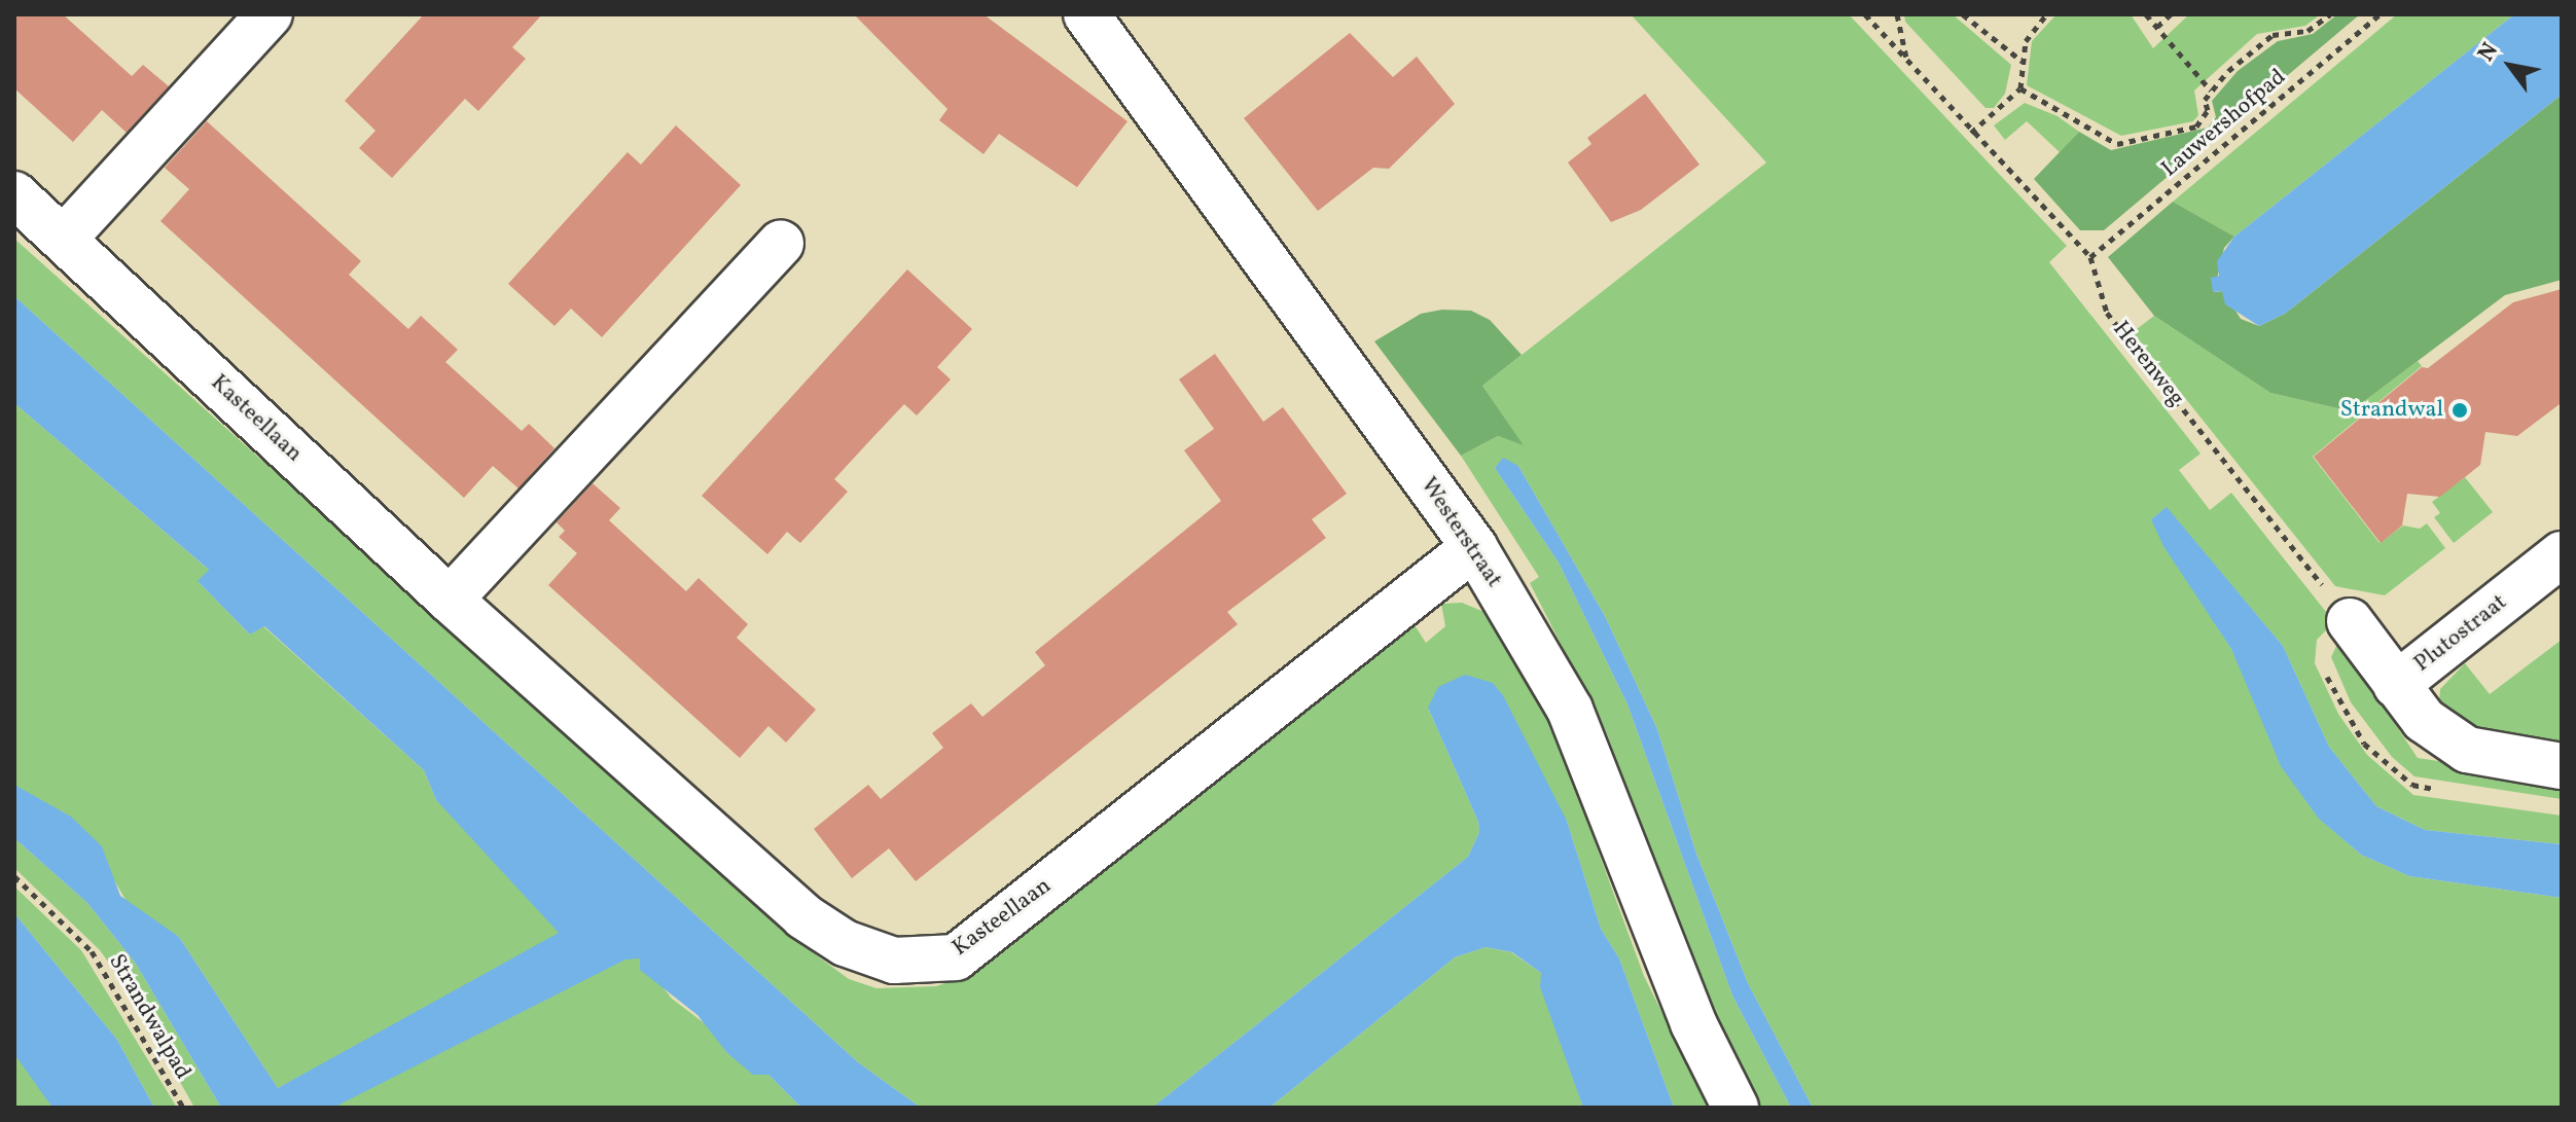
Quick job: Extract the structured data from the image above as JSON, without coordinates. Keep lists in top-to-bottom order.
{
  "streets": {
    "street": ["Kasteellaan", "Westerstraat", "Plutostraat"],
    "path": ["Lauwershofpad", "Herenweg", "Strandwalpad"]
  },
  "crossings": [
    ["Lauwershofpad", "Herenweg"],
    ["Kasteellaan", "Westerstraat"]
  ],
  "places": ["Strandwal"],
  "north": "top left"
}
